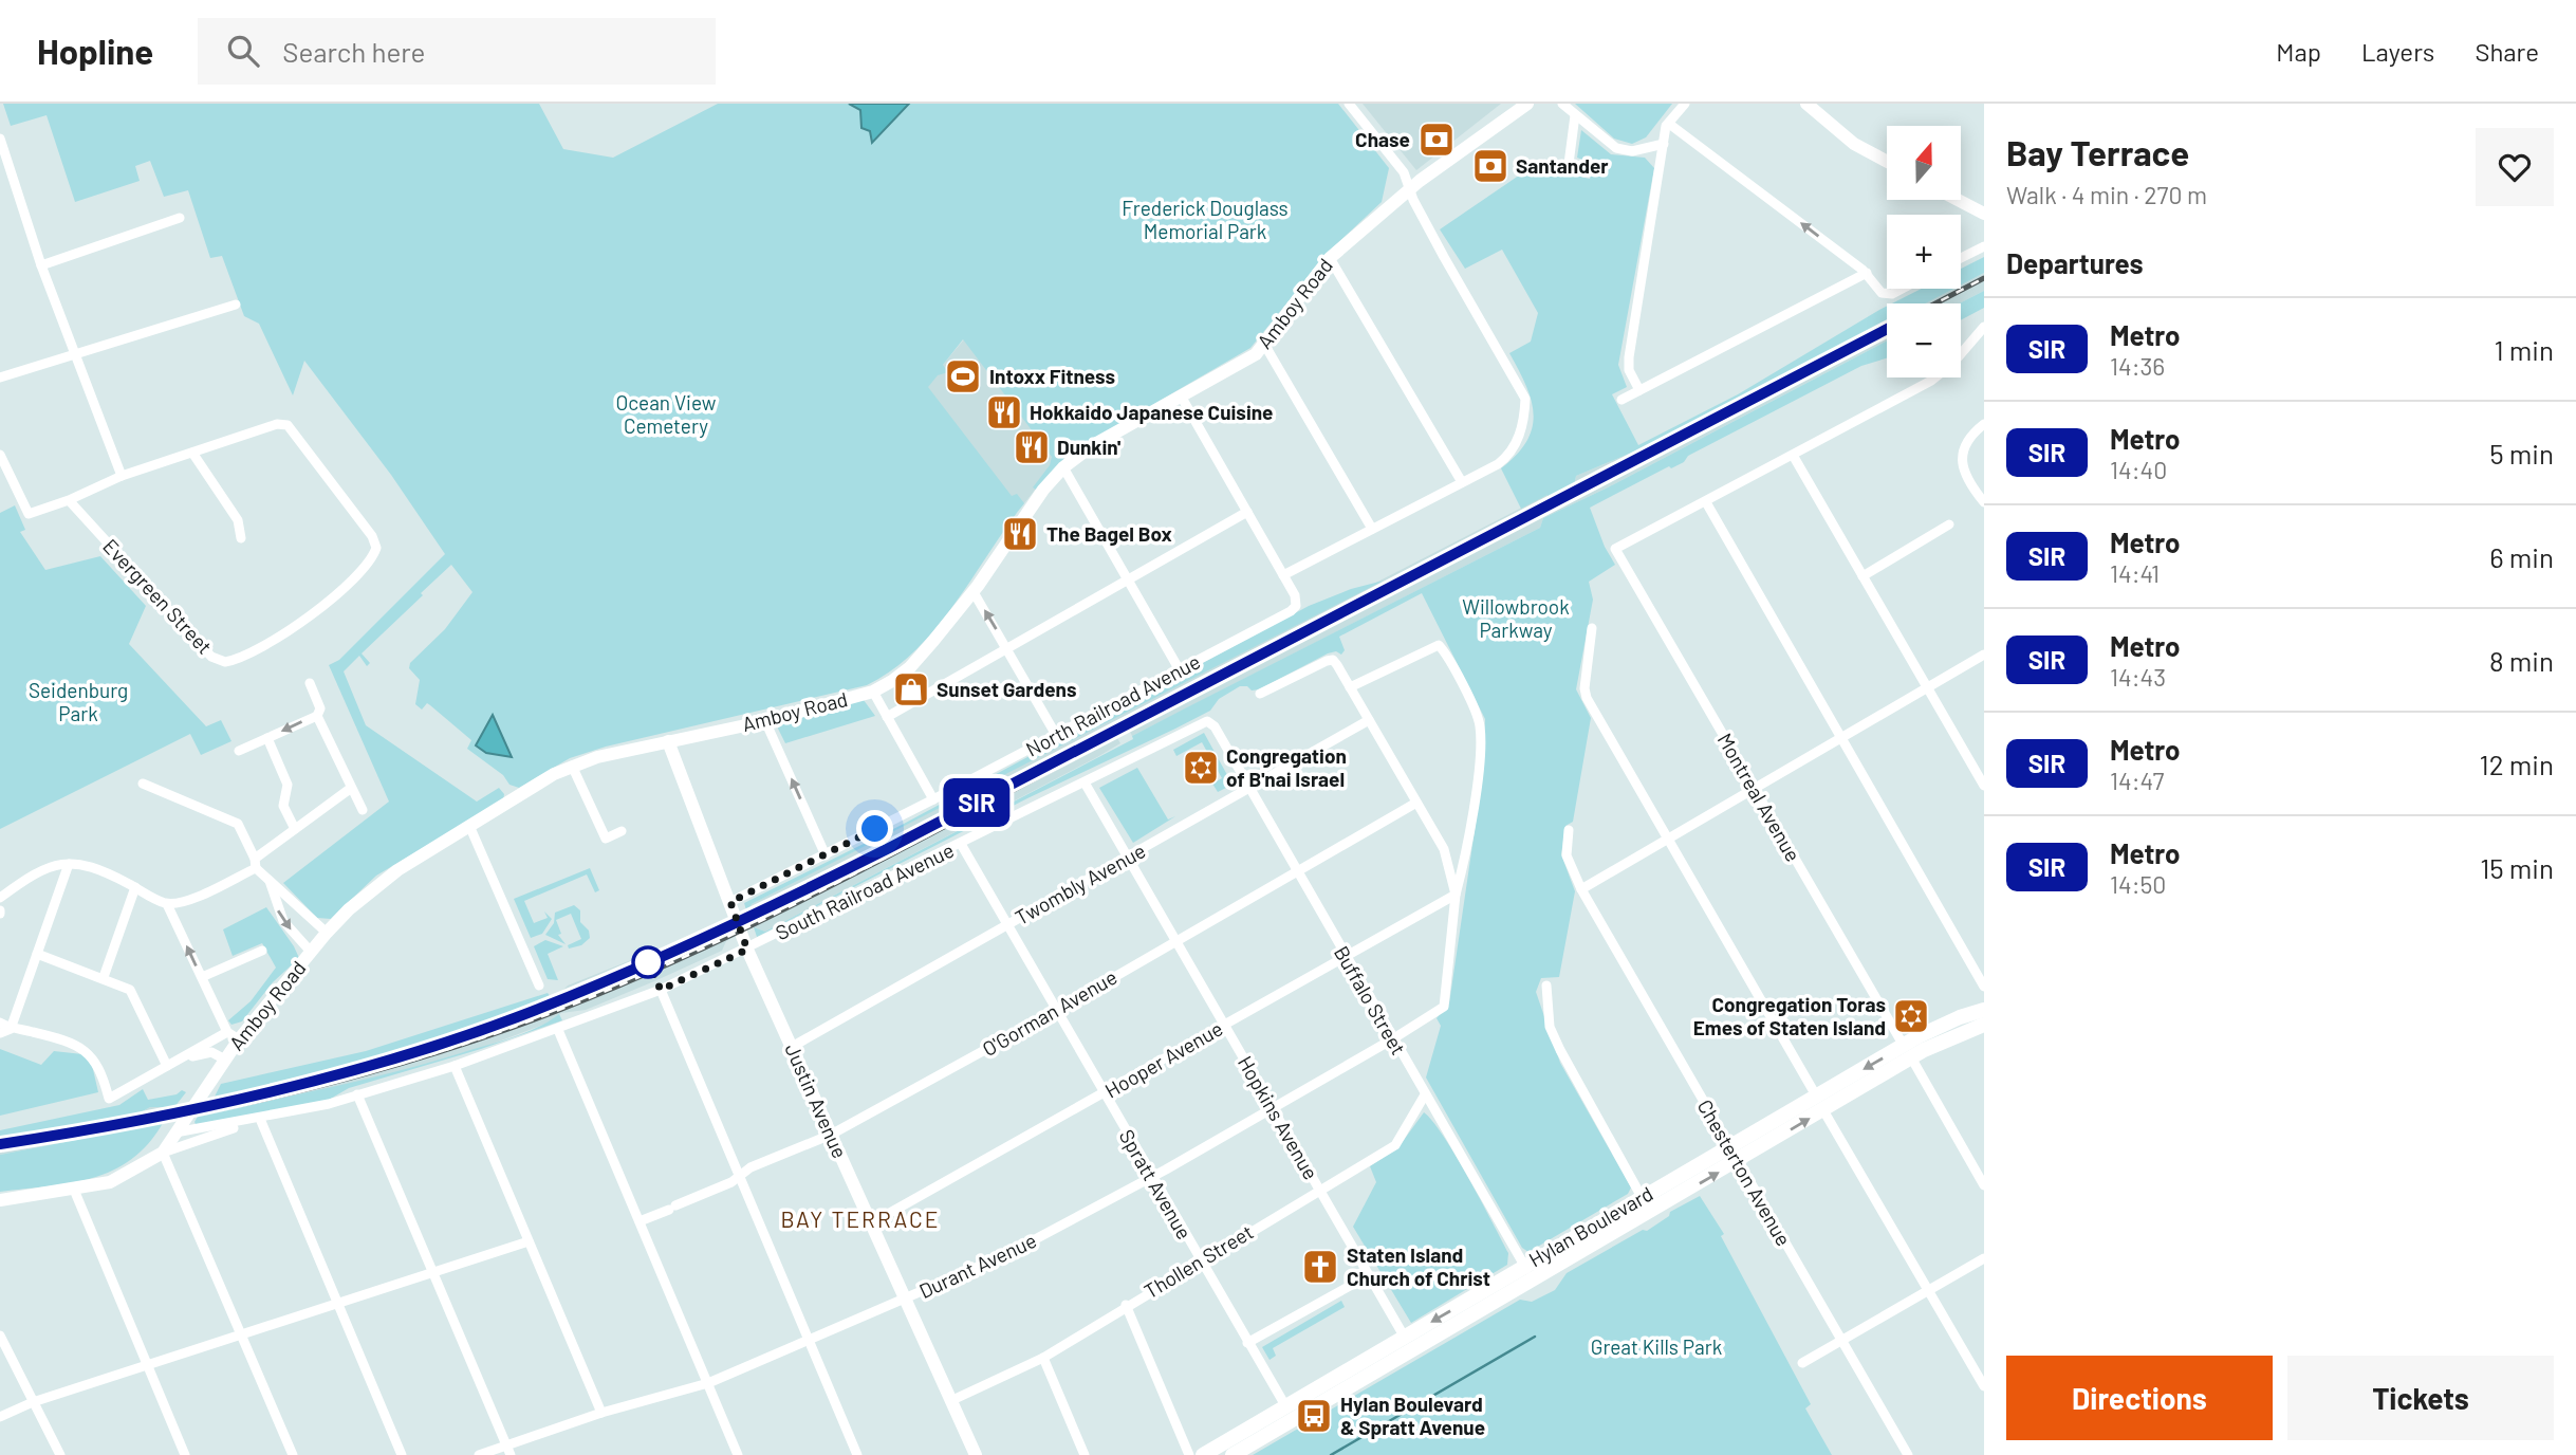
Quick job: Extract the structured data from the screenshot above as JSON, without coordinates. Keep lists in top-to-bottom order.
{
  "streets": {
    "main road": ["Amboy Road", "Justin Avenue", "Hylan Boulevard"],
    "street": [
      "Evergreen Street",
      "North Railroad Avenue",
      "Montreal Avenue",
      "Twombly Avenue",
      "South Railroad Avenue",
      "Buffalo Street",
      "O'Gorman Avenue",
      "Hooper Avenue",
      "Hopkins Avenue",
      "Chesterton Avenue",
      "Spratt Avenue",
      "Thollen Street",
      "Durant Avenue"
    ]
  },
  "crossings": [
    ["Amboy Road", "South Railroad Avenue"],
    ["Amboy Road", "Justin Avenue"],
    ["North Railroad Avenue", "Justin Avenue"],
    ["Montreal Avenue", "Hylan Boulevard"],
    ["Twombly Avenue", "Buffalo Street"],
    ["Twombly Avenue", "Justin Avenue"],
    ["Twombly Avenue", "Hopkins Avenue"],
    ["Twombly Avenue", "Spratt Avenue"],
    ["South Railroad Avenue", "Buffalo Street"],
    ["South Railroad Avenue", "Justin Avenue"],
    ["South Railroad Avenue", "Hopkins Avenue"],
    ["South Railroad Avenue", "Spratt Avenue"],
    ["Buffalo Street", "O'Gorman Avenue"],
    ["Buffalo Street", "Hooper Avenue"],
    ["Buffalo Street", "Hylan Boulevard"],
    ["Buffalo Street", "Thollen Street"],
    ["Buffalo Street", "Durant Avenue"],
    ["O'Gorman Avenue", "Justin Avenue"],
    ["O'Gorman Avenue", "Hopkins Avenue"],
    ["O'Gorman Avenue", "Spratt Avenue"],
    ["Hooper Avenue", "Justin Avenue"],
    ["Hooper Avenue", "Hopkins Avenue"],
    ["Hooper Avenue", "Spratt Avenue"],
    ["Hooper Avenue", "Durant Avenue"],
    ["Justin Avenue", "Thollen Street"],
    ["Justin Avenue", "Durant Avenue"],
    ["Hopkins Avenue", "Hylan Boulevard"],
    ["Hopkins Avenue", "Thollen Street"],
    ["Hopkins Avenue", "Durant Avenue"],
    ["Chesterton Avenue", "Hylan Boulevard"],
    ["Spratt Avenue", "Hylan Boulevard"],
    ["Spratt Avenue", "Thollen Street"],
    ["Spratt Avenue", "Durant Avenue"]
  ],
  "districts": ["BAY TERRACE"],
  "parks": [
    "Frederick Douglass Memorial Park",
    "Ocean View Cemetery",
    "Willowbrook Parkway",
    "Seidenburg Park",
    "Great Kills Park"
  ],
  "places": {
    "bank": ["Chase", "Santander"],
    "sports": ["Intoxx Fitness"],
    "restaurant": ["Hokkaido Japanese Cuisine", "Dunkin'", "The Bagel Box"],
    "shop": ["Sunset Gardens"],
    "synagogue": ["Congregation of B'nai Israel", "Congregation Toras Emes of Staten Island"],
    "church": ["Staten Island Church of Christ"],
    "bus stop": ["Hylan Boulevard & Spratt Avenue"]
  },
  "lines": ["metro line SIR"],
  "north": "top",
  "page": {
    "header": "Hopline",
    "search": "Search here",
    "nav": ["Map", "Layers", "Share"],
    "on_map": "SIR",
    "heading": [
      ["Bay Terrace", "Walk · 4 min · 270 m"],
      "Departures"
    ],
    "map_buttons": ["+", "−"],
    "list": [
      {
        "mark": "SIR",
        "name": "Metro",
        "note": "14:36",
        "value": "1 min"
      },
      {
        "mark": "SIR",
        "name": "Metro",
        "note": "14:40",
        "value": "5 min"
      },
      {
        "mark": "SIR",
        "name": "Metro",
        "note": "14:41",
        "value": "6 min"
      },
      {
        "mark": "SIR",
        "name": "Metro",
        "note": "14:43",
        "value": "8 min"
      },
      {
        "mark": "SIR",
        "name": "Metro",
        "note": "14:47",
        "value": "12 min"
      },
      {
        "mark": "SIR",
        "name": "Metro",
        "note": "14:50",
        "value": "15 min"
      }
    ],
    "buttons": ["Directions", "Tickets"]
  }
}
